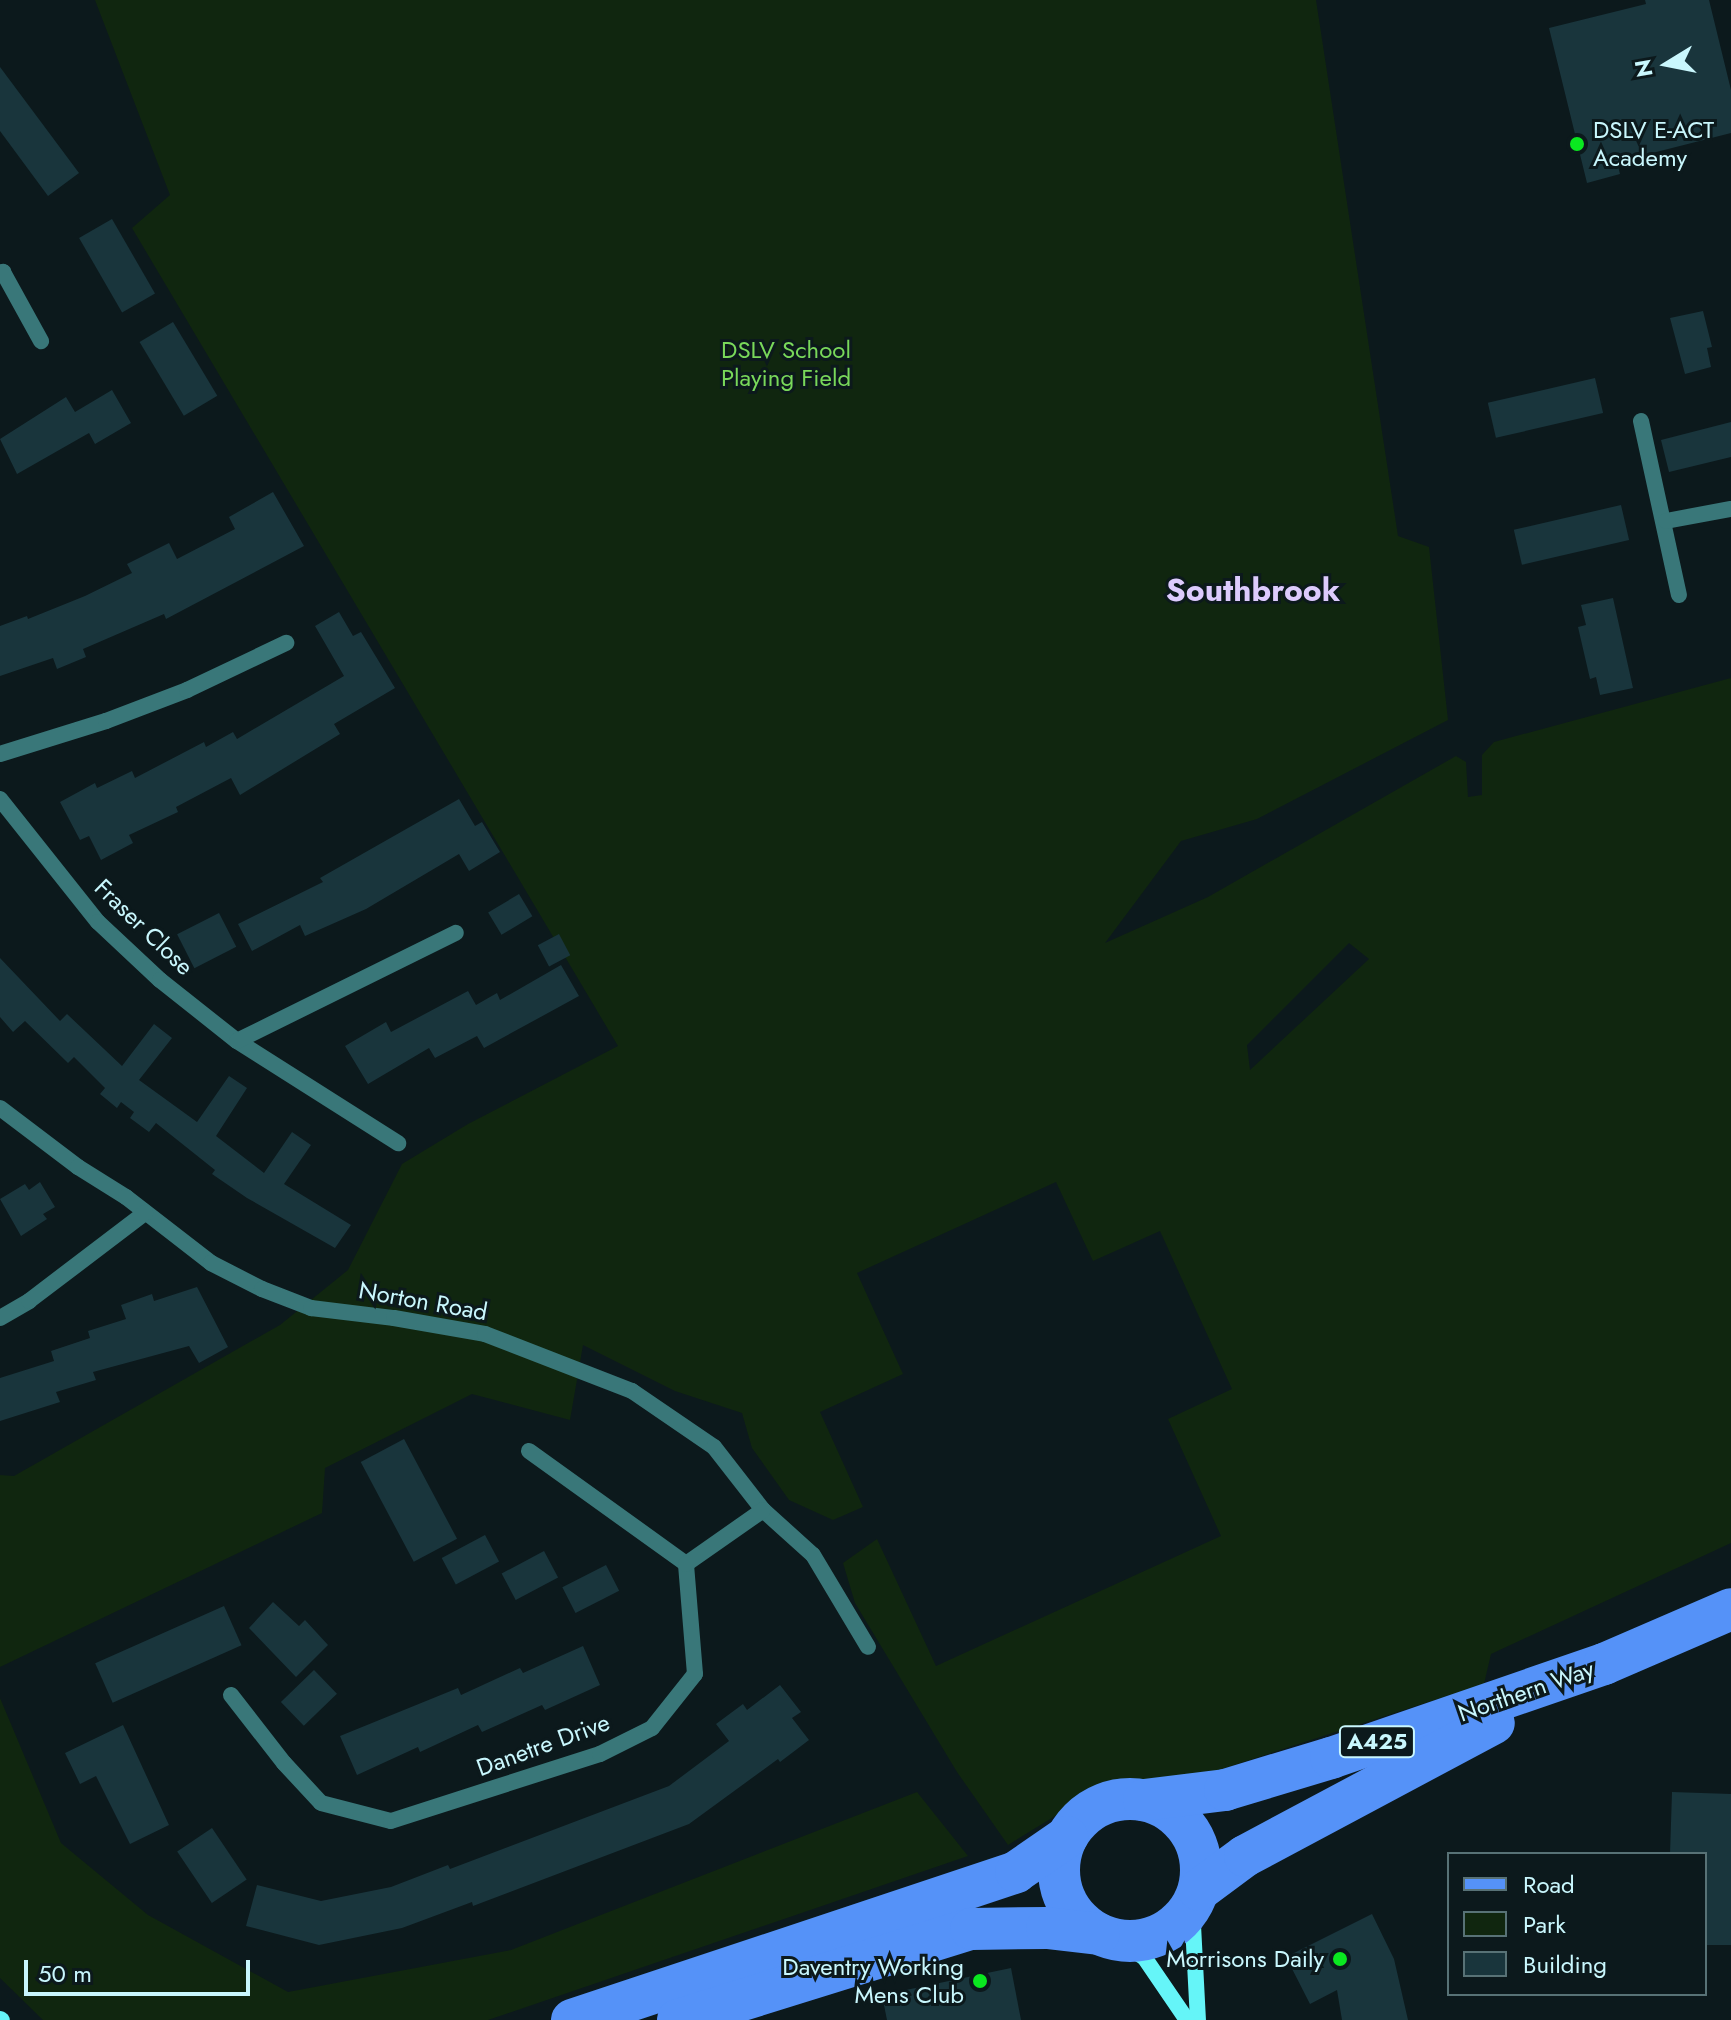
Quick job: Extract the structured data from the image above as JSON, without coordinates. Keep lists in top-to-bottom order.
{
  "streets": {
    "main road": ["Northern Way", "A425"],
    "street": ["Fraser Close", "Norton Road", "Danetre Drive"]
  },
  "crossings": [
    ["Northern Way", "A425"]
  ],
  "districts": ["Southbrook"],
  "parks": ["DSLV School Playing Field"],
  "places": ["DSLV E-ACT Academy", "Morrisons Daily", "Daventry Working Mens Club"],
  "legend": ["Road", "Park", "Building"],
  "scale_bar": "50 m",
  "north": "left"
}
